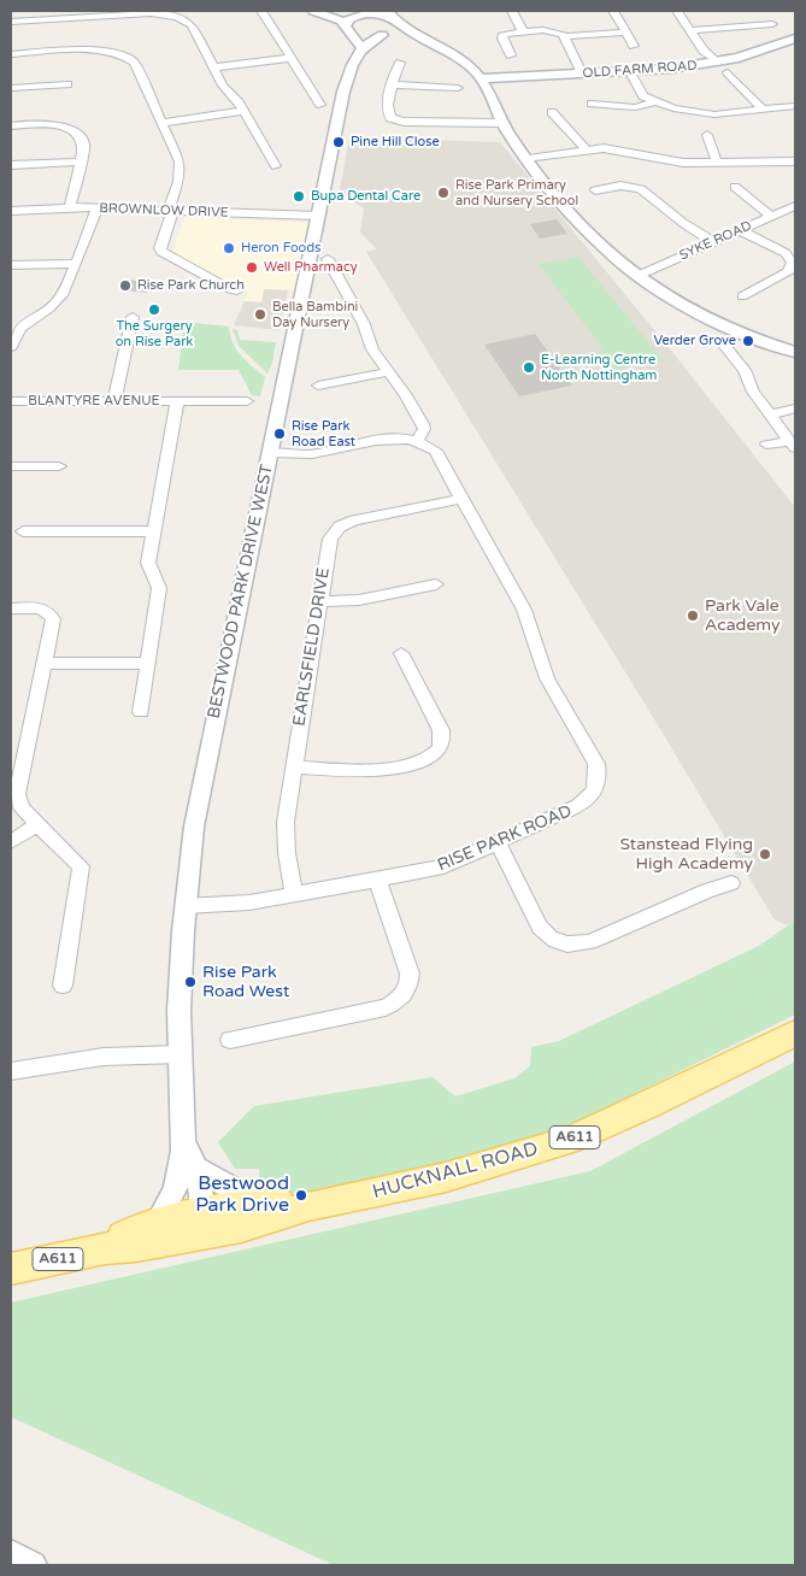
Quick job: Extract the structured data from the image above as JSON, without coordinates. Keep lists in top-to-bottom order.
{
  "streets": {
    "main road": ["A611", "HUCKNALL ROAD"],
    "street": [
      "OLD FARM ROAD",
      "BROWNLOW DRIVE",
      "SYKE ROAD",
      "BLANTYRE AVENUE",
      "BESTWOOD PARK DRIVE WEST",
      "EARLSFIELD DRIVE",
      "RISE PARK ROAD"
    ]
  },
  "crossings": [
    ["BROWNLOW DRIVE", "BESTWOOD PARK DRIVE WEST"],
    ["BESTWOOD PARK DRIVE WEST", "RISE PARK ROAD"],
    ["EARLSFIELD DRIVE", "RISE PARK ROAD"]
  ],
  "places": [
    "Pine Hill Close",
    "Rise Park Primary and Nursery School",
    "Bupa Dental Care",
    "Heron Foods",
    "Well Pharmacy",
    "Rise Park Church",
    "The Surgery on Rise Park",
    "Bella Bambini Day Nursery",
    "Verder Grove",
    "E-Learning Centre North Nottingham",
    "Rise Park Road East",
    "Park Vale Academy",
    "Stanstead Flying High Academy",
    "Rise Park Road West",
    "Bestwood Park Drive"
  ]
}
